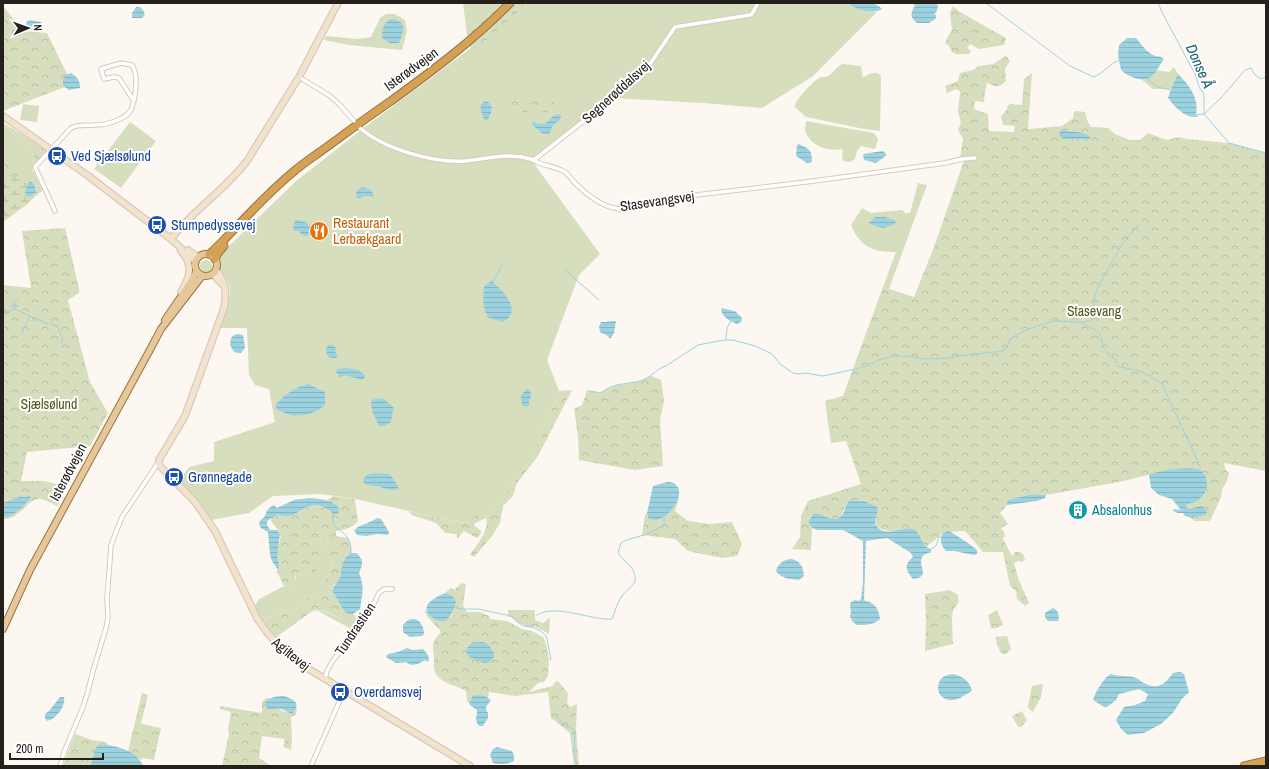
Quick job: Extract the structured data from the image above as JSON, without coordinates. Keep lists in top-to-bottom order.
{
  "streets": {
    "highway": ["Isterødvejen"],
    "street": [
      "Segnerøddalsvej",
      "Stasevangsvej",
      "Tundrastien",
      "Agiltevej"
    ]
  },
  "crossings": [
    ["Segnerøddalsvej", "Stasevangsvej"],
    ["Tundrastien", "Agiltevej"]
  ],
  "water": ["Donse Å"],
  "parks": ["Stasevang", "Sjælsølund"],
  "places": {
    "bus stop": [
      "Ved Sjælsølund",
      "Stumpedyssevej",
      "Grønnegade",
      "Overdamsvej"
    ],
    "restaurant": ["Restaurant Lerbækgaard"],
    "building": ["Absalonhus"]
  },
  "scale_bar": "200 m",
  "north": "right"
}
